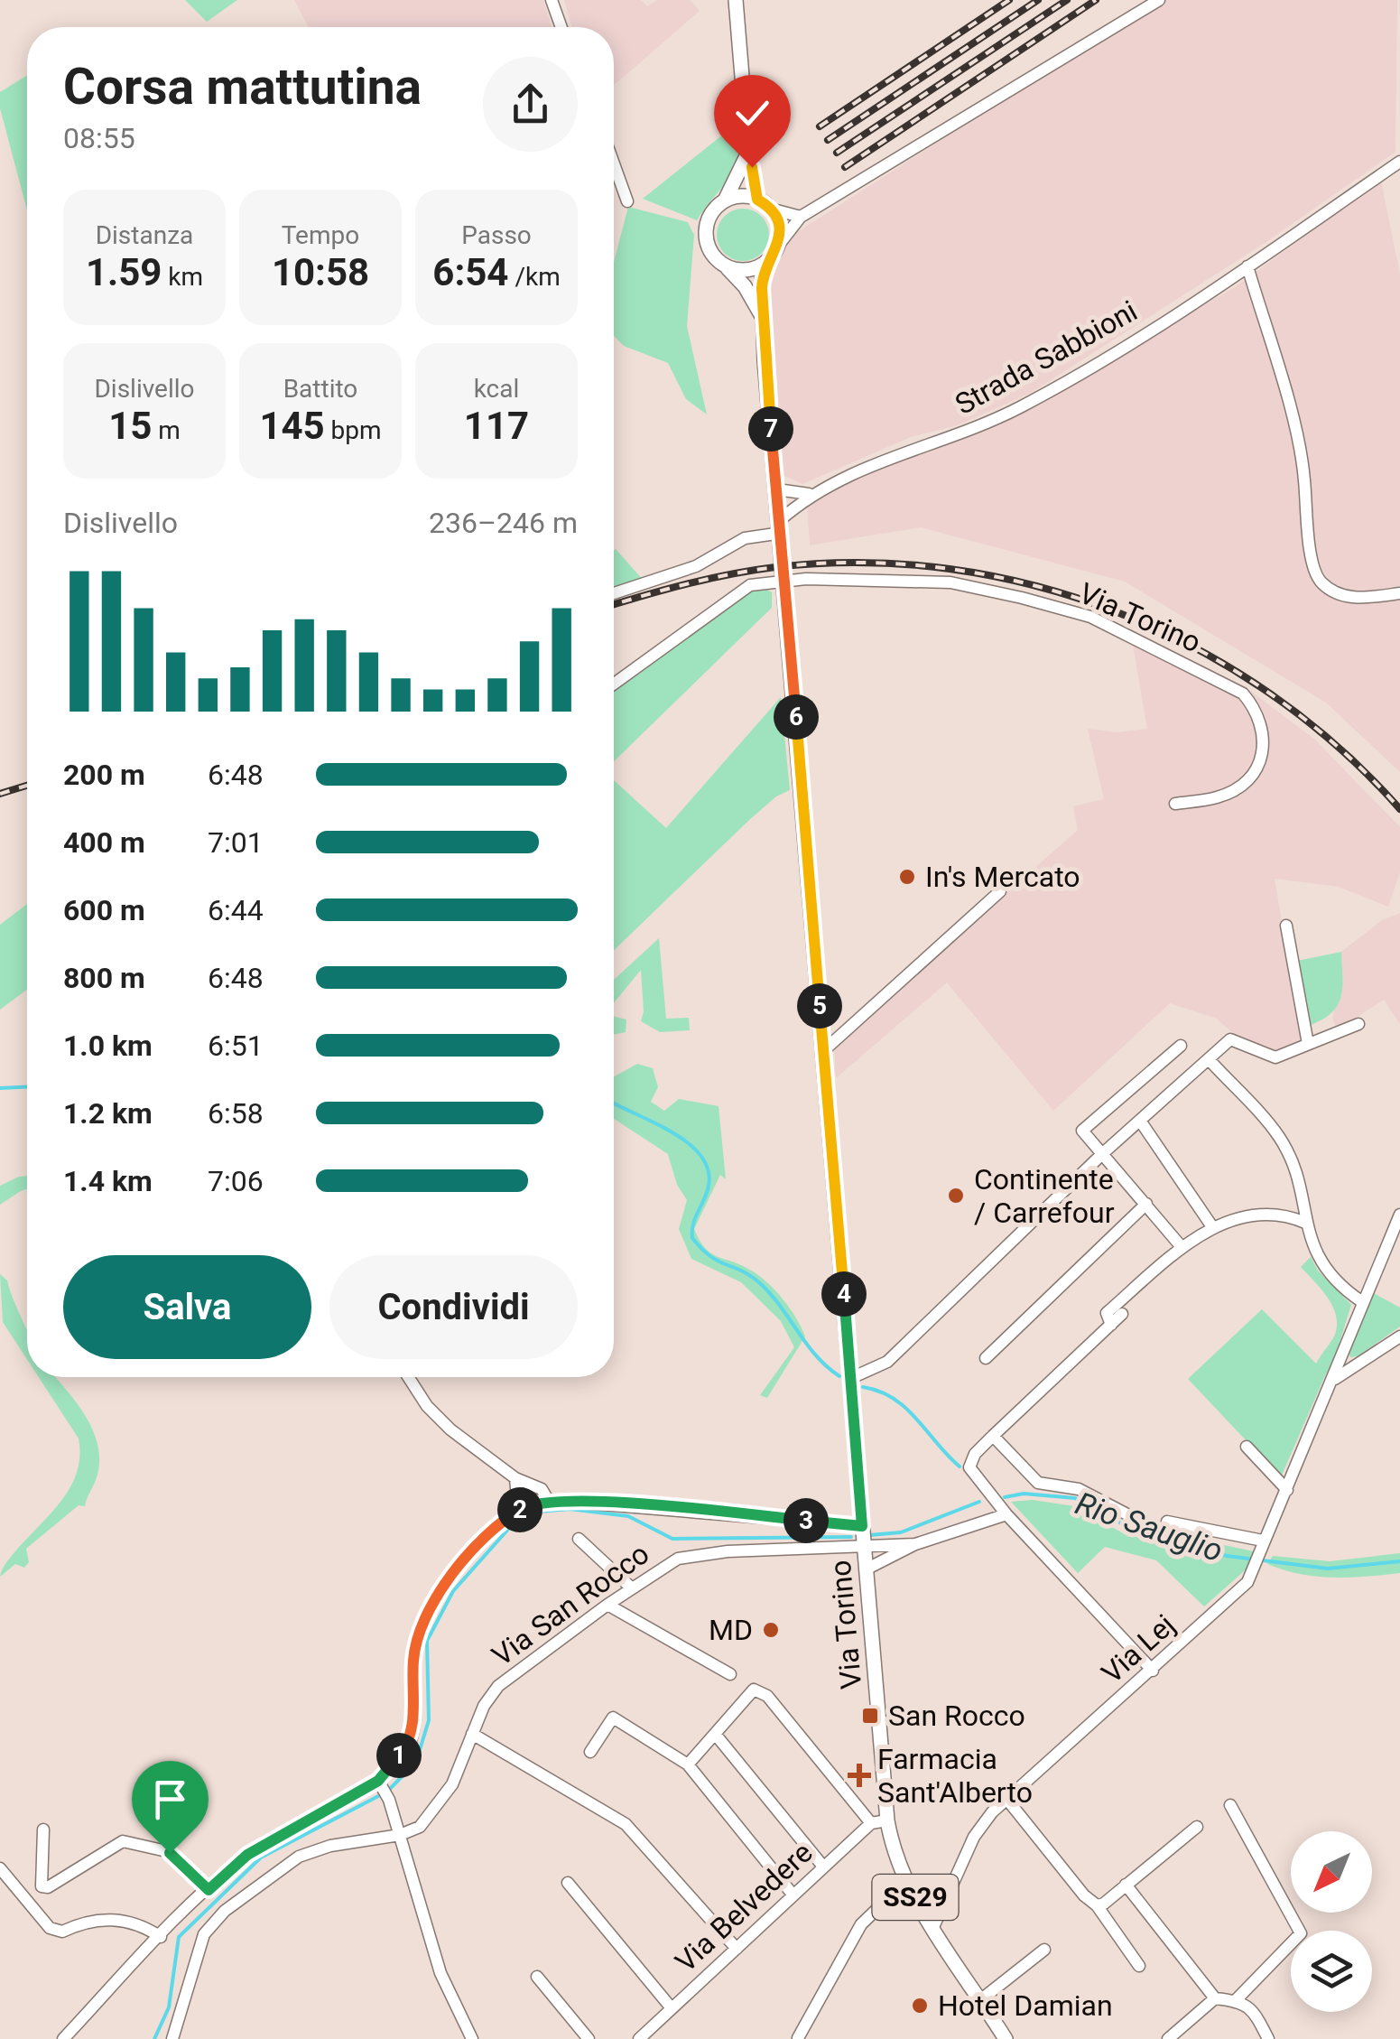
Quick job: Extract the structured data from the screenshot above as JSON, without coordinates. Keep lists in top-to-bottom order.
{
  "streets": {
    "main road": ["Via Torino", "SS29"],
    "street": [
      "Strada Sabbioni",
      "Via San Rocco",
      "Via Lej",
      "Via Belvedere"
    ]
  },
  "crossings": [
    ["Strada Sabbioni", "Via Torino"],
    ["Via Torino", "Via San Rocco"],
    ["Via Torino", "Via Lej"]
  ],
  "water": ["Rio Sauglio"],
  "places": {
    "other": [
      "In's Mercato",
      "Continente / Carrefour",
      "MD",
      "Hotel Damian"
    ],
    "transit": ["San Rocco"],
    "health": ["Farmacia Sant'Alberto"]
  },
  "north": "bottom left",
  "page": {
    "heading": ["Corsa mattutina", "08:55"],
    "stats": [
      ["Distanza", "1.59 km"],
      ["Tempo", "10:58"],
      ["Passo", "6:54 /km"],
      ["Dislivello", "15 m"],
      ["Battito", "145 bpm"],
      ["kcal", "117"]
    ],
    "pins": [
      "7",
      "6",
      "5",
      "4",
      "2",
      "3",
      "1"
    ],
    "chart": ["Dislivello", "236–246 m"],
    "list": [
      {
        "name": "200 m",
        "note": "6:48"
      },
      {
        "name": "400 m",
        "note": "7:01"
      },
      {
        "name": "600 m",
        "note": "6:44"
      },
      {
        "name": "800 m",
        "note": "6:48"
      },
      {
        "name": "1.0 km",
        "note": "6:51"
      },
      {
        "name": "1.2 km",
        "note": "6:58"
      },
      {
        "name": "1.4 km",
        "note": "7:06"
      }
    ],
    "buttons": ["Salva", "Condividi"]
  }
}
